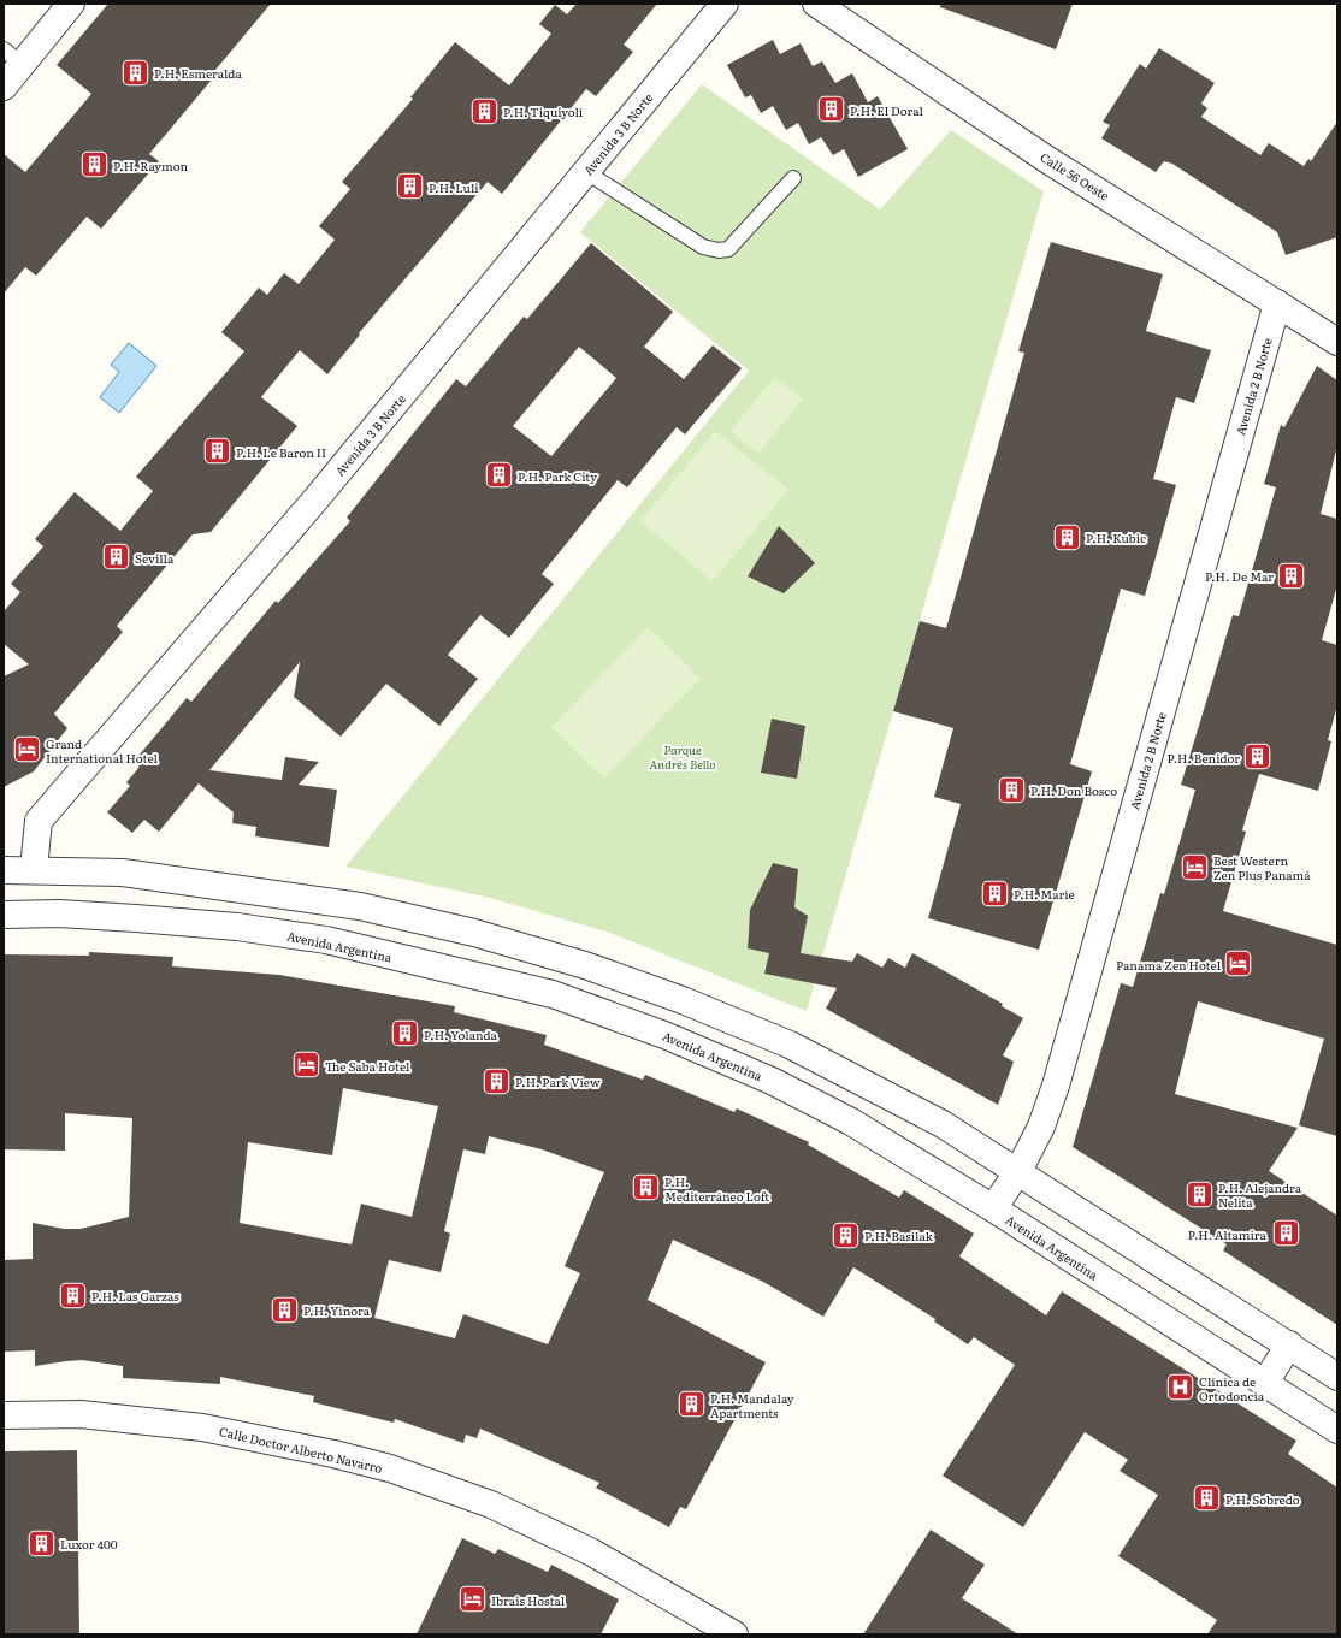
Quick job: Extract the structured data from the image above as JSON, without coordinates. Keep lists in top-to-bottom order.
{
  "streets": {
    "street": [
      "Avenida 3 B Norte",
      "Calle 56 Oeste",
      "Avenida 2 B Norte",
      "Avenida Argentina",
      "Calle Doctor Alberto Navarro"
    ]
  },
  "crossings": [
    ["Calle 56 Oeste", "Avenida 2 B Norte"],
    ["Avenida 2 B Norte", "Avenida Argentina"]
  ],
  "parks": ["Parque Andrés Bello"],
  "places": {
    "building": [
      "P.H. Esmeralda",
      "P.H. El Doral",
      "P.H. Tiquiyoli",
      "P.H. Raymon",
      "P.H. Luli",
      "P.H. Le Baron II",
      "P.H. Park City",
      "P.H. Kubic",
      "Sevilla",
      "P.H. De Mar",
      "P.H. Benidor",
      "P.H. Don Bosco",
      "P.H. Marie",
      "P.H. Yolanda",
      "P.H. Park View",
      "P.H. Mediterráneo Loft",
      "P.H. Alejandra Nelita",
      "P.H. Altamira",
      "P.H. Basilak",
      "P.H. Las Garzas",
      "P.H. Yinora",
      "P.H. Mandalay Apartments",
      "P.H. Sobredo",
      "Luxor 400"
    ],
    "hotel": [
      "Grand International Hotel",
      "Best Western Zen Plus Panamá",
      "Panama Zen Hotel",
      "The Saba Hotel",
      "Ibrais Hostal"
    ],
    "hospital": ["Clínica de Ortodoncia"]
  }
}
